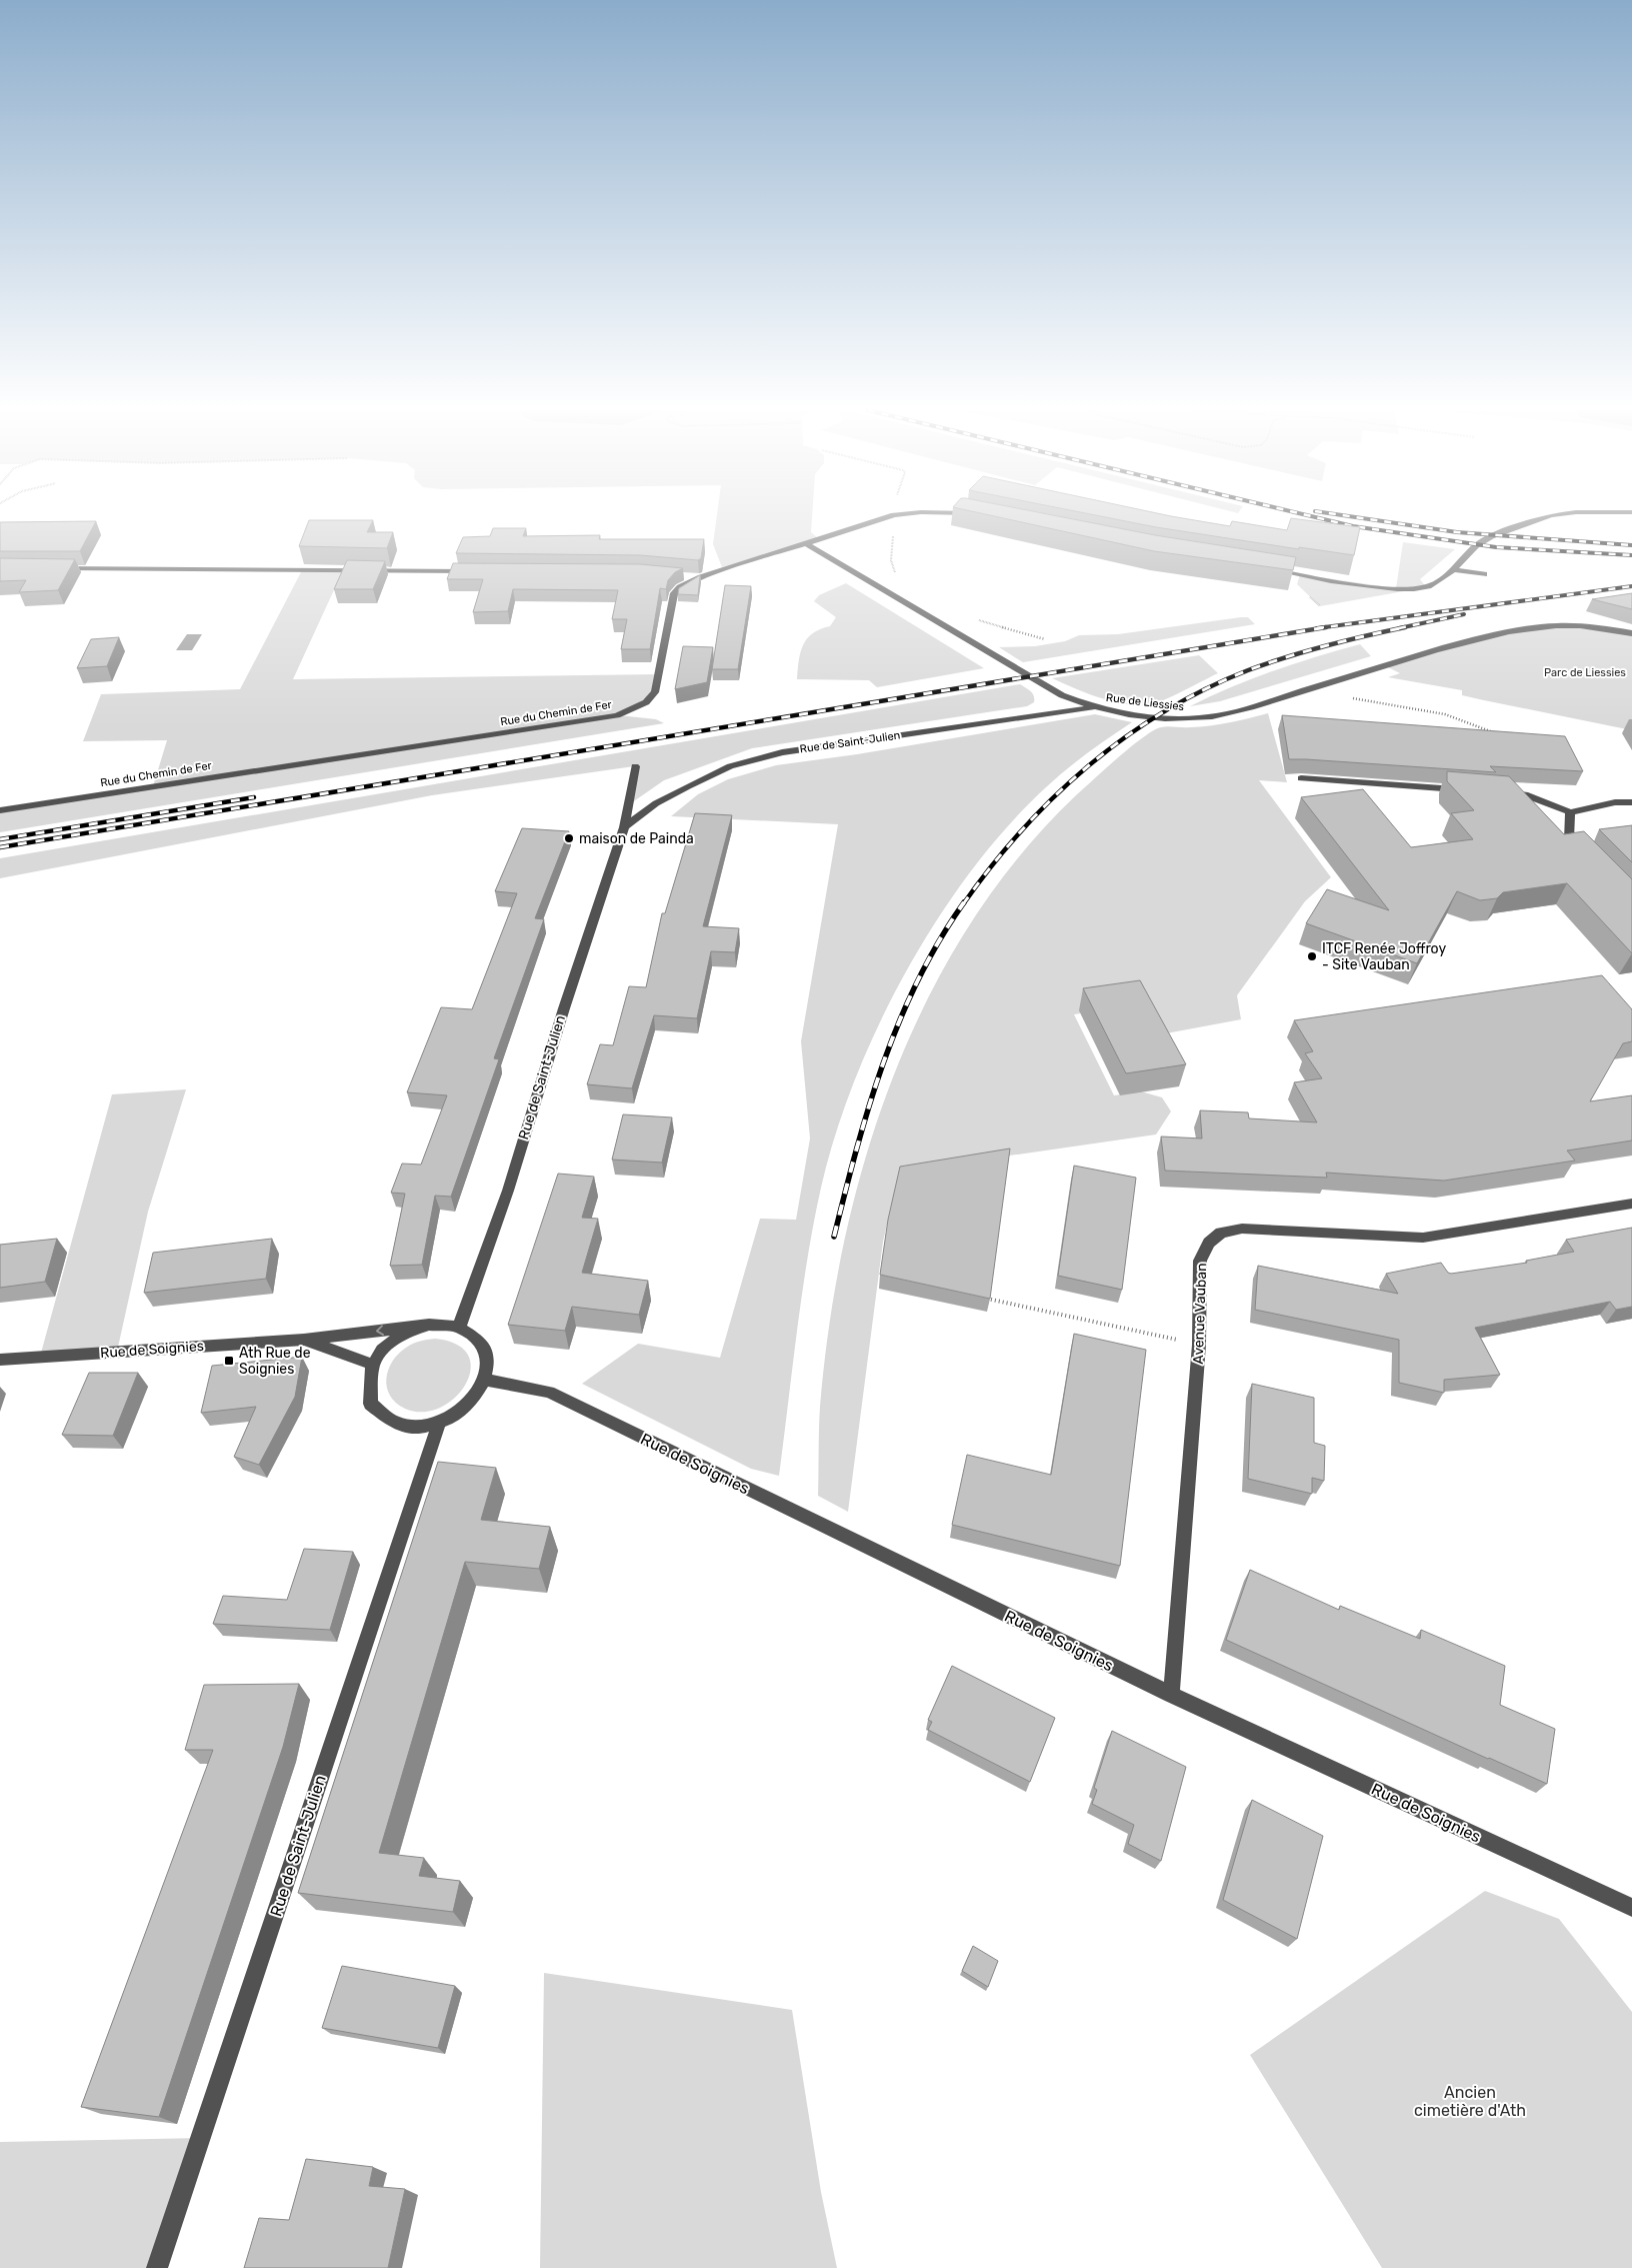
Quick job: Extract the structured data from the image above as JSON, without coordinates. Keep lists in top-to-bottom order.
{
  "streets": {
    "street": [
      "Rue de Liessies",
      "Rue du Chemin de Fer",
      "Rue de Saint-Julien",
      "Avenue Vauban",
      "Rue de Soignies"
    ]
  },
  "crossings": [
    ["Rue de Liessies", "Rue du Chemin de Fer"],
    ["Rue de Liessies", "Rue de Saint-Julien"],
    ["Rue de Saint-Julien", "Rue de Soignies"],
    ["Avenue Vauban", "Rue de Soignies"]
  ],
  "parks": ["Parc de Liessies", "Ancien cimetière d'Ath"],
  "places": {
    "other": ["maison de Painda", "ITCF Renée Joffroy - Site Vauban"],
    "transit": ["Ath Rue de Soignies"]
  }
}
